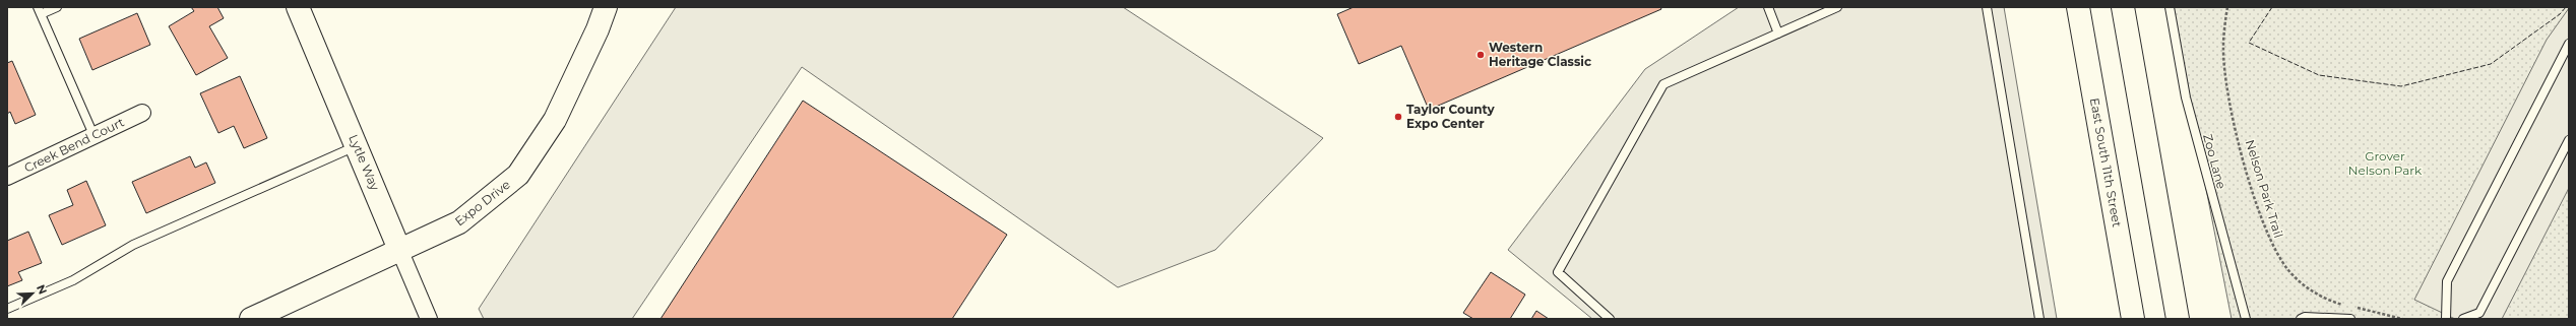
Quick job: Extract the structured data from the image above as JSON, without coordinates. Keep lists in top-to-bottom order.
{
  "streets": {
    "street": [
      "Creek Bend Court",
      "Lytle Way",
      "East South 11th Street",
      "Expo Drive"
    ],
    "lane": ["Zoo Lane"],
    "path": ["Nelson Park Trail"]
  },
  "crossings": [
    ["Lytle Way", "Expo Drive"]
  ],
  "parks": ["Grover Nelson Park"],
  "places": ["Western Heritage Classic", "Taylor County Expo Center"],
  "north": "top right"
}
